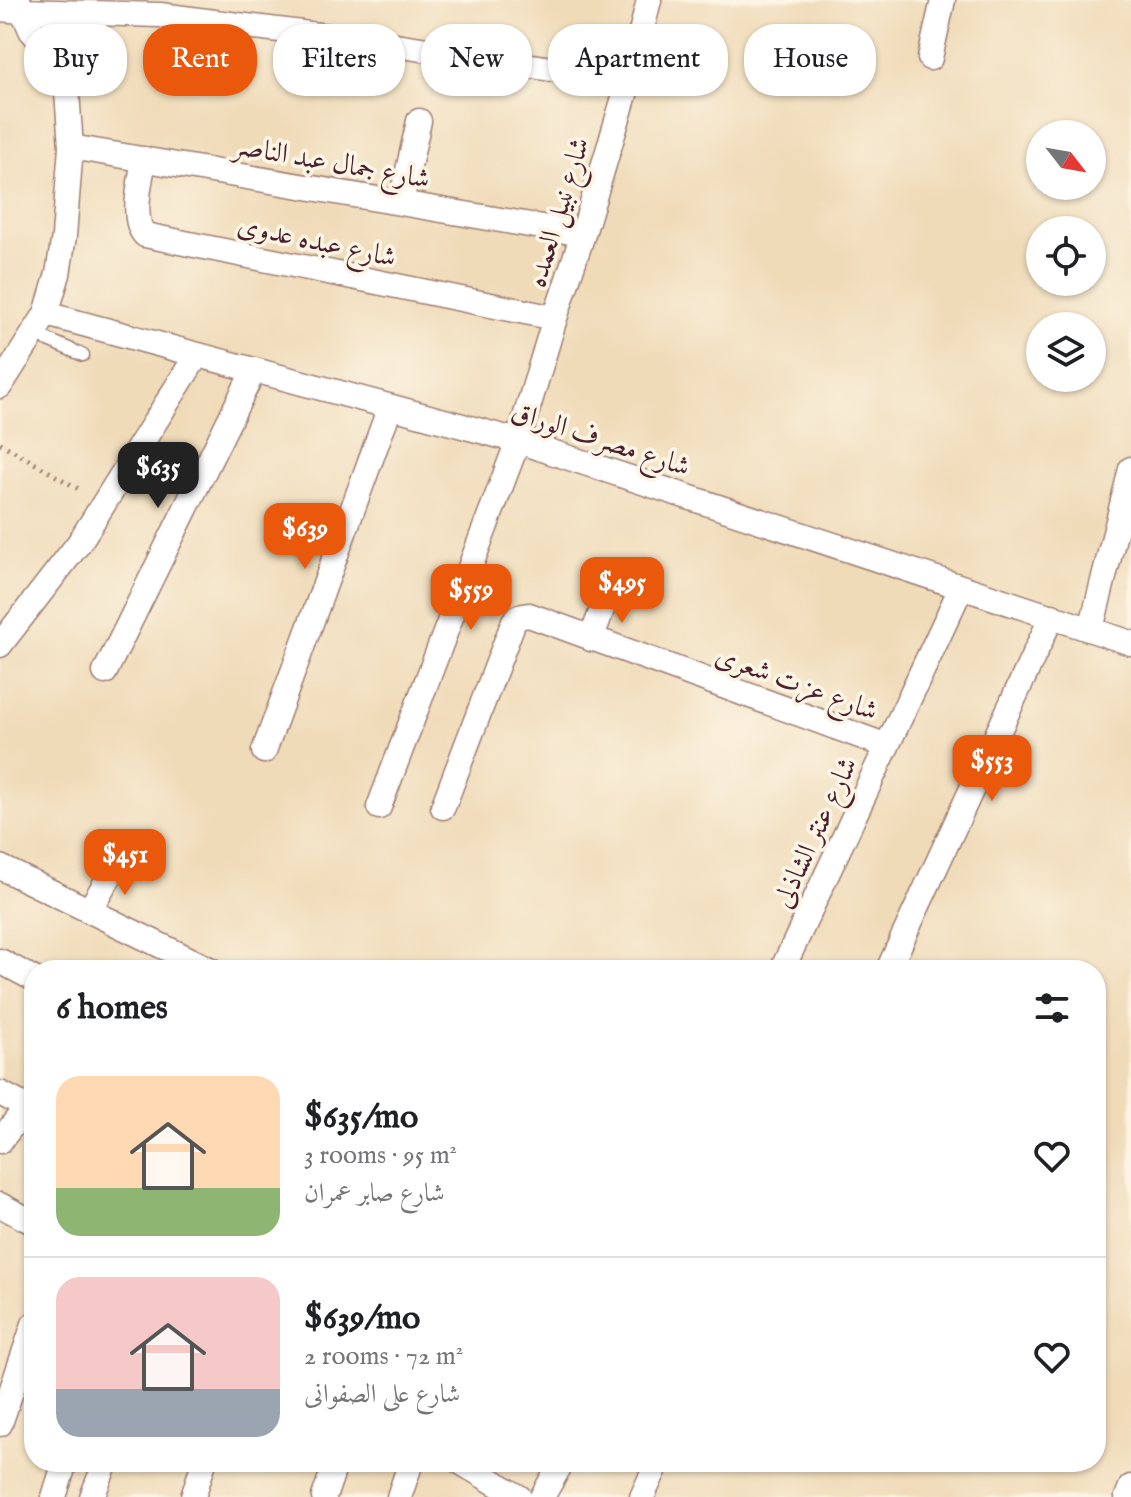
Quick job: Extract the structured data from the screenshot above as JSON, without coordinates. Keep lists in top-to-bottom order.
{
  "streets": {
    "street": [
      "شارع جمال عبد الناصر",
      "شارع نبيل العمده",
      "شارع عبده عدوى",
      "شارع مصرف الوراق",
      "شارع عزت شعرى",
      "شارع عنتر الشاذلى"
    ]
  },
  "crossings": [
    ["شارع جمال عبد الناصر", "شارع نبيل العمده"],
    ["شارع جمال عبد الناصر", "شارع عبده عدوى"],
    ["شارع نبيل العمده", "شارع عبده عدوى"],
    ["شارع نبيل العمده", "شارع مصرف الوراق"],
    ["شارع مصرف الوراق", "شارع عنتر الشاذلى"],
    ["شارع عزت شعرى", "شارع عنتر الشاذلى"]
  ],
  "north": "bottom right",
  "page": {
    "chip": [
      "Buy",
      "Rent",
      "Filters",
      "New",
      "Apartment",
      "House"
    ],
    "price": [
      "$635",
      "$639",
      "$495",
      "$559",
      "$553",
      "$451"
    ],
    "heading": "6 homes",
    "list": [
      {
        "name": "$635/mo",
        "note": "3 rooms · 95 m² · شارع صابر عمران"
      },
      {
        "name": "$639/mo",
        "note": "2 rooms · 72 m² · شارع على الصفوانى"
      }
    ]
  }
}
